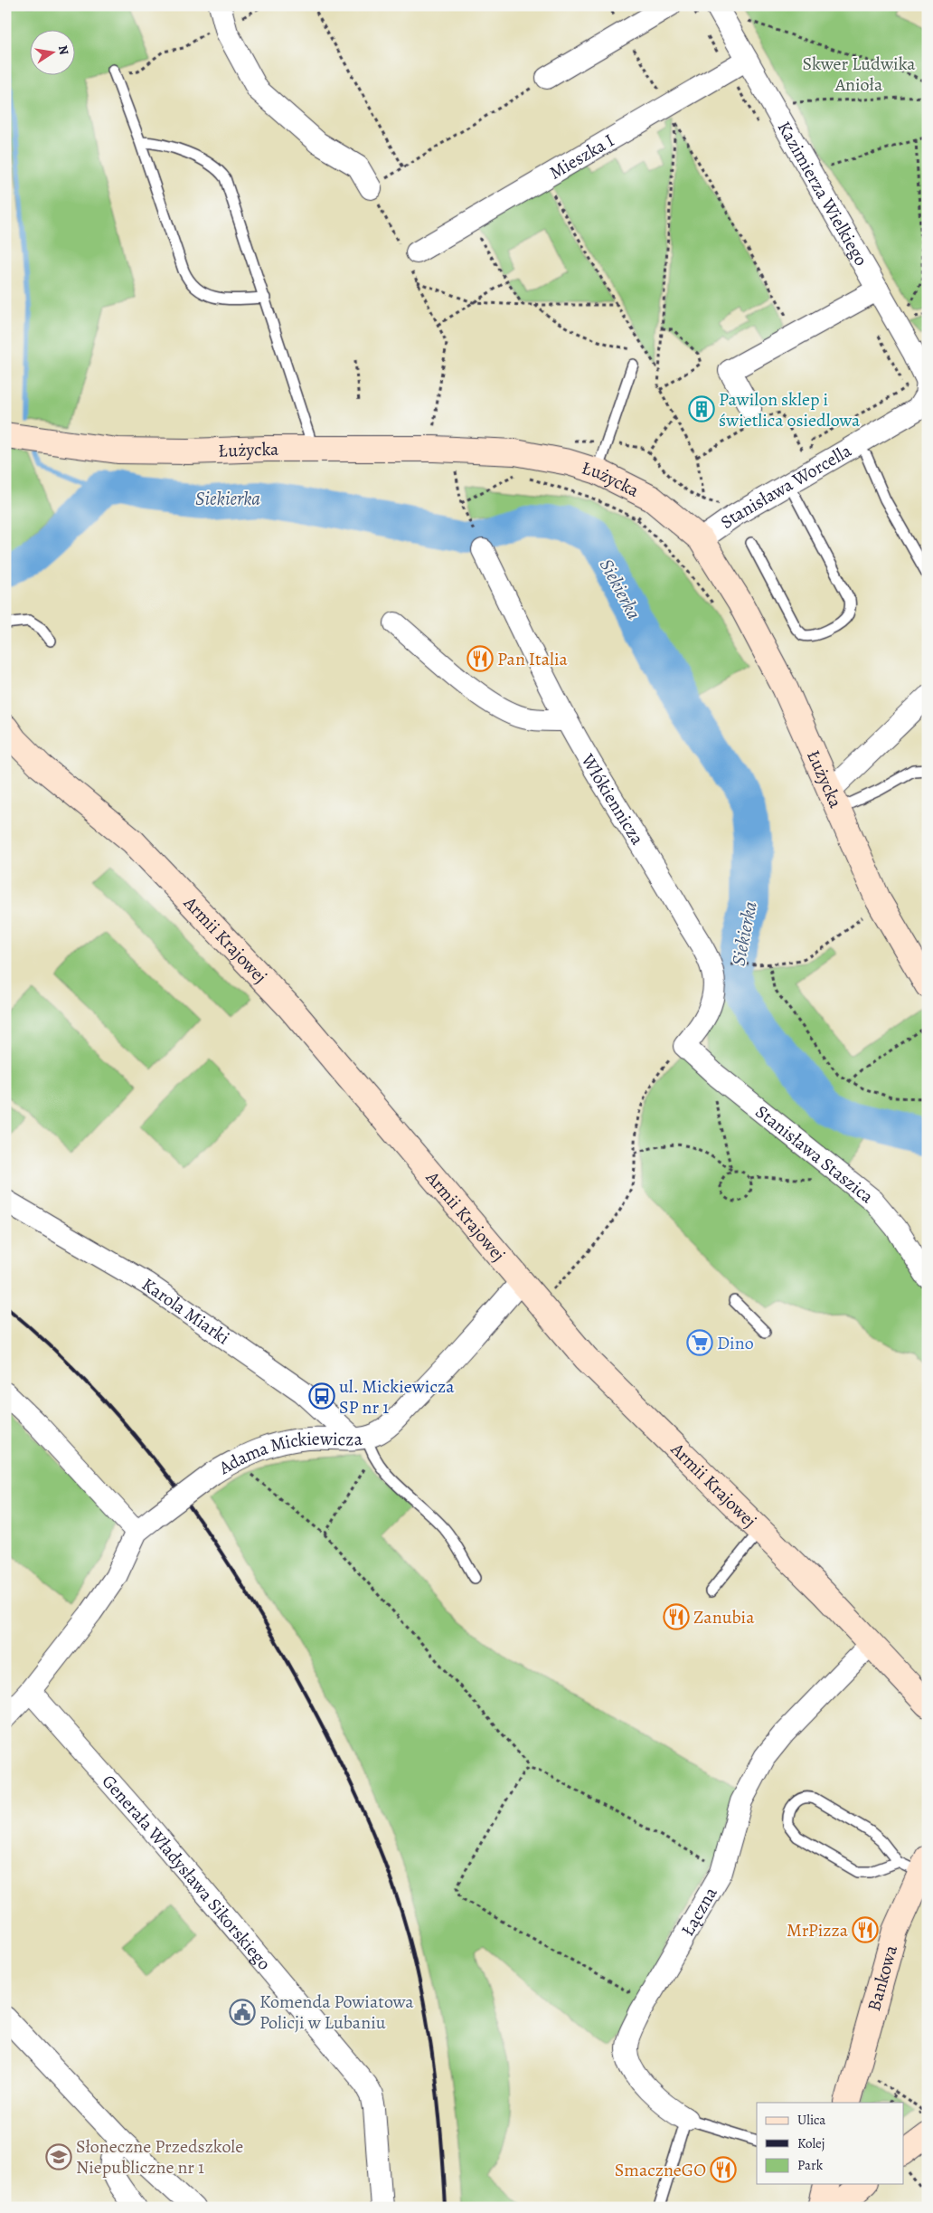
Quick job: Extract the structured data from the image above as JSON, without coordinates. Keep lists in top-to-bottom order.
{
  "streets": {
    "main road": ["Łużycka", "Armii Krajowej", "Bankowa"],
    "street": [
      "Mieszka I",
      "Kazimierza Wielkiego",
      "Stanisława Worcella",
      "Włókiennicza",
      "Stanisława Staszica",
      "Karola Miarki",
      "Adama Mickiewicza",
      "Generała Władysława Sikorskiego",
      "Łączna"
    ]
  },
  "crossings": [
    ["Mieszka I", "Kazimierza Wielkiego"],
    ["Kazimierza Wielkiego", "Stanisława Worcella"],
    ["Łużycka", "Stanisława Worcella"],
    ["Włókiennicza", "Stanisława Staszica"],
    ["Armii Krajowej", "Adama Mickiewicza"],
    ["Armii Krajowej", "Łączna"],
    ["Karola Miarki", "Adama Mickiewicza"],
    ["Adama Mickiewicza", "Generała Władysława Sikorskiego"]
  ],
  "water": ["Siekierka"],
  "parks": ["Skwer Ludwika Anioła"],
  "places": {
    "building": ["Pawilon sklep i świetlica osiedlowa"],
    "restaurant": [
      "Pan Italia",
      "Zanubia",
      "MrPizza",
      "SmaczneGO"
    ],
    "supermarket": ["Dino"],
    "bus stop": ["ul. Mickiewicza SP nr 1"],
    "public building": ["Komenda Powiatowa Policji w Lubaniu"],
    "school or university": ["Słoneczne Przedszkole Niepubliczne nr 1"]
  },
  "legend": ["Ulica", "Kolej", "Park"],
  "north": "right"
}
